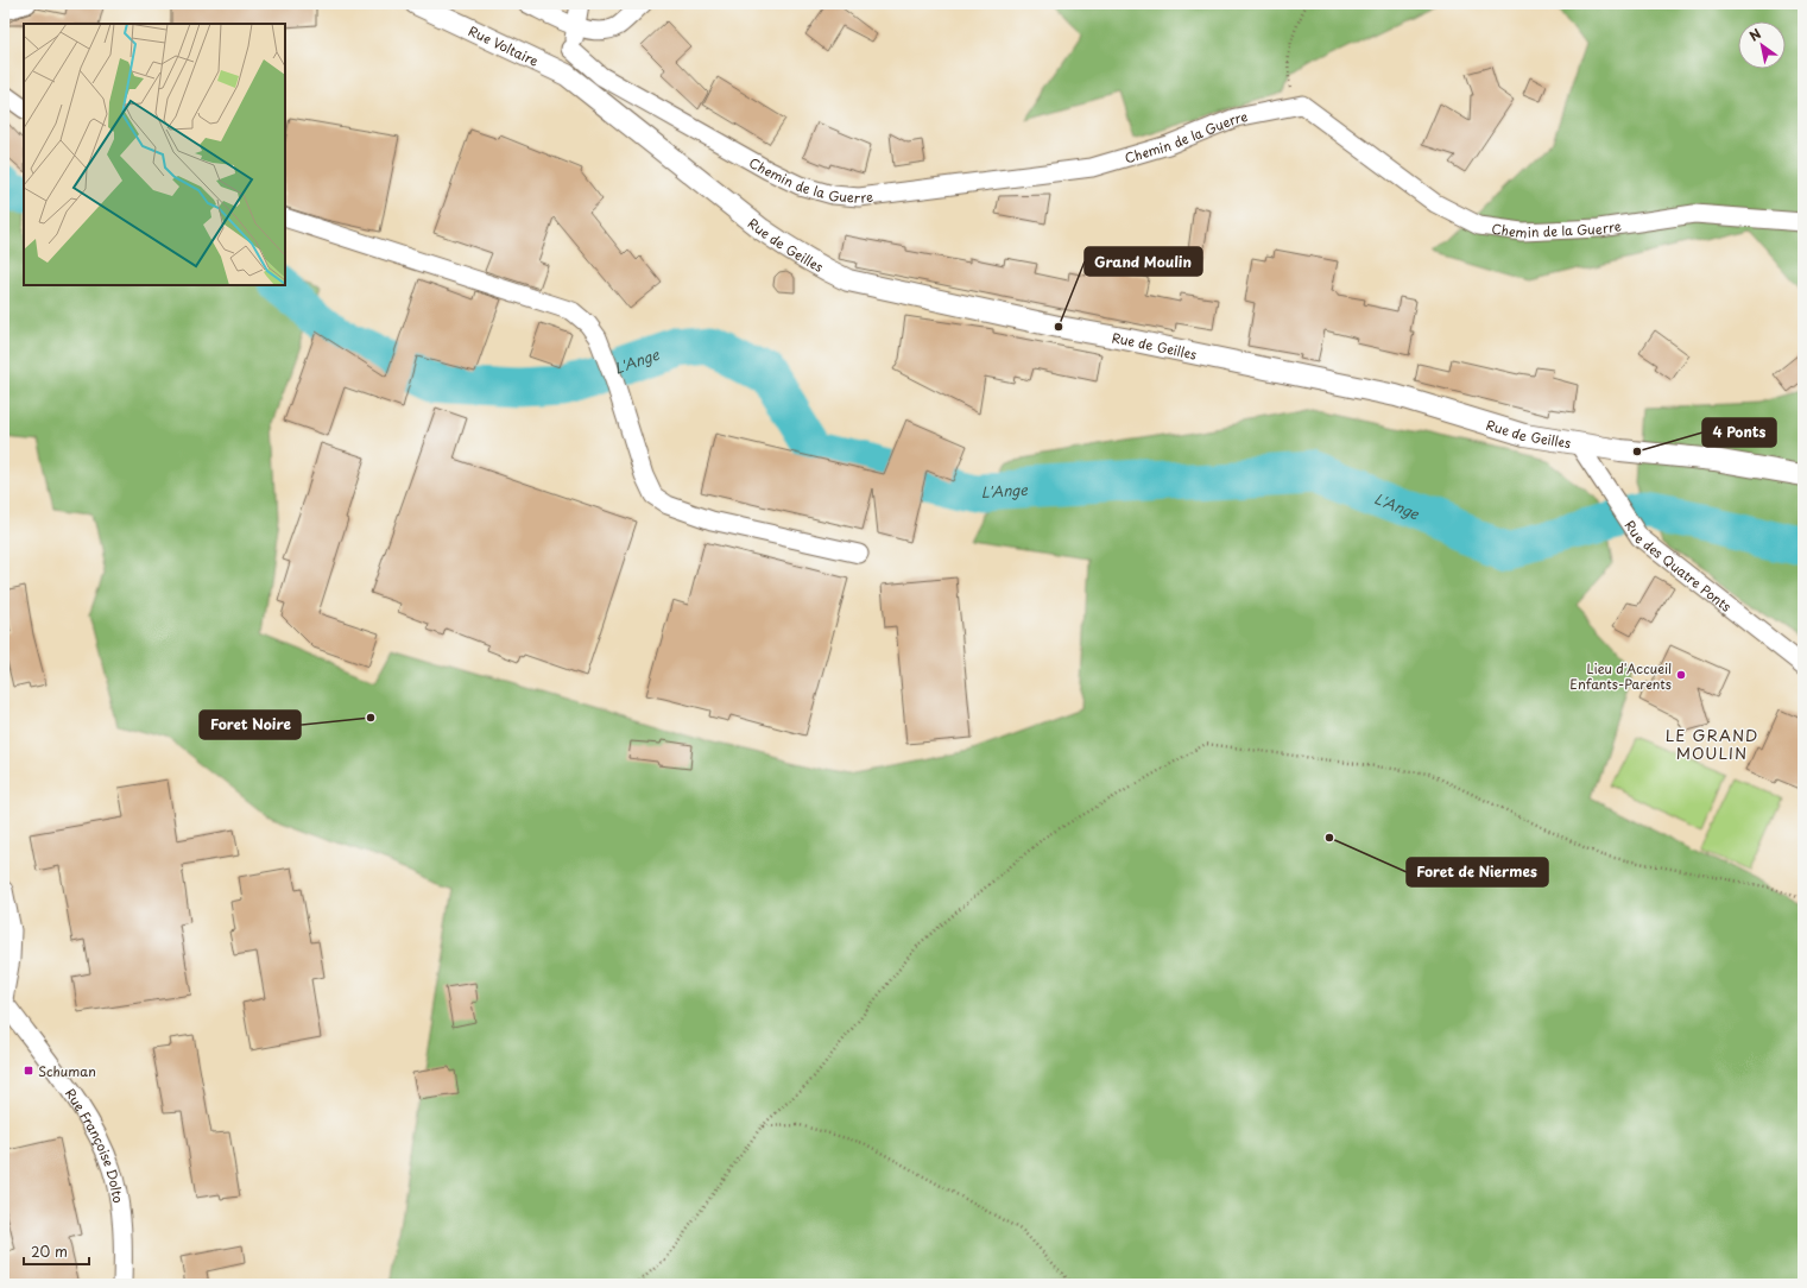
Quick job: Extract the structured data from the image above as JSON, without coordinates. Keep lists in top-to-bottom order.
{
  "streets": {
    "street": [
      "Rue Voltaire",
      "Chemin de la Guerre",
      "Rue de Geilles",
      "Rue des Quatre Ponts",
      "Rue Françoise Dolto"
    ]
  },
  "crossings": [
    ["Rue Voltaire", "Rue de Geilles"],
    ["Rue de Geilles", "Rue des Quatre Ponts"]
  ],
  "districts": ["LE GRAND MOULIN"],
  "water": ["L'Ange"],
  "places": {
    "other": [
      "Grand Moulin",
      "4 Ponts",
      "Lieu d'Accueil Enfants-Parents",
      "Foret Noire",
      "Foret de Niermes"
    ],
    "transit": ["Schuman"]
  },
  "scale_bar": "20 m",
  "north": "top left"
}
